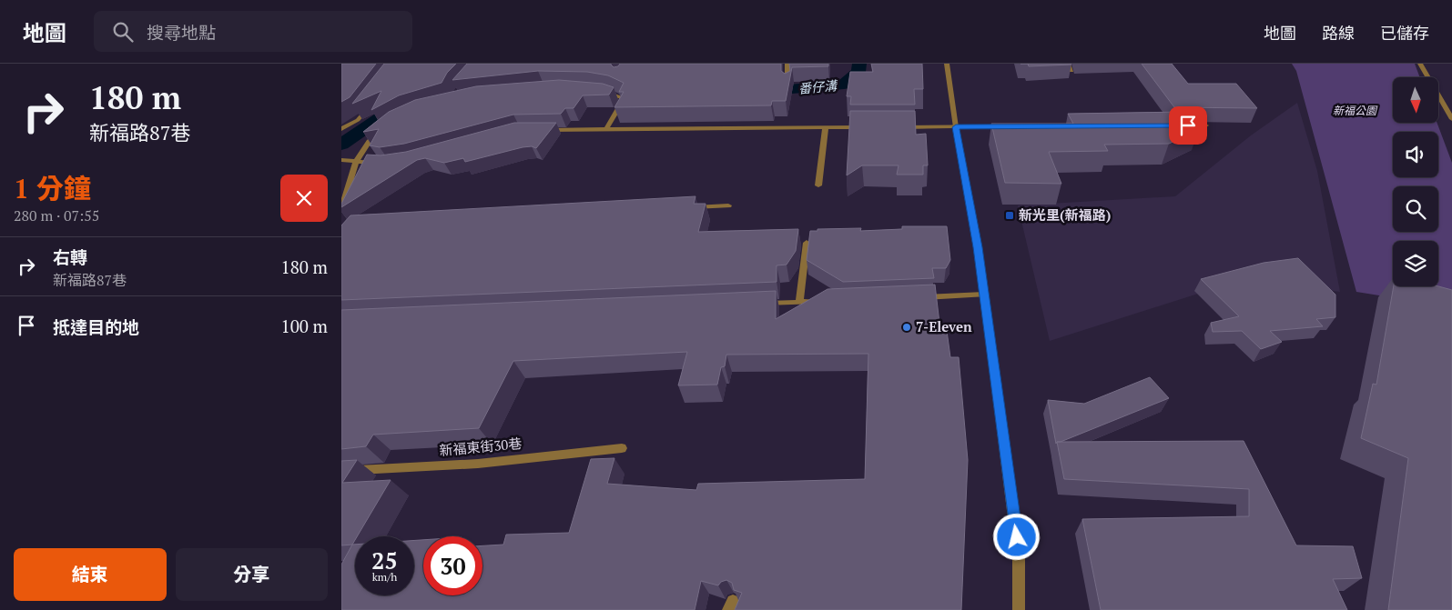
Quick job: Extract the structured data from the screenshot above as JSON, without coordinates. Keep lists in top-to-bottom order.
{
  "streets": {
    "street": ["新福東街30巷"]
  },
  "water": ["番仔溝"],
  "parks": ["新福公園"],
  "places": {
    "transit": ["新光里(新福路)"],
    "other": ["7-Eleven"]
  },
  "north": "bottom",
  "page": {
    "header": "地圖",
    "search": "搜尋地點",
    "nav": ["地圖", "路線", "已儲存"],
    "turn": ["180 m", "新福路87巷"],
    "heading": ["1 分鐘", "280 m · 07:55"],
    "list": [
      {
        "name": "右轉",
        "note": "新福路87巷",
        "value": "180 m"
      },
      {
        "name": "抵達目的地",
        "value": "100 m"
      }
    ],
    "speed": "25 km/h",
    "limit": "30",
    "buttons": ["結束", "分享"]
  }
}
